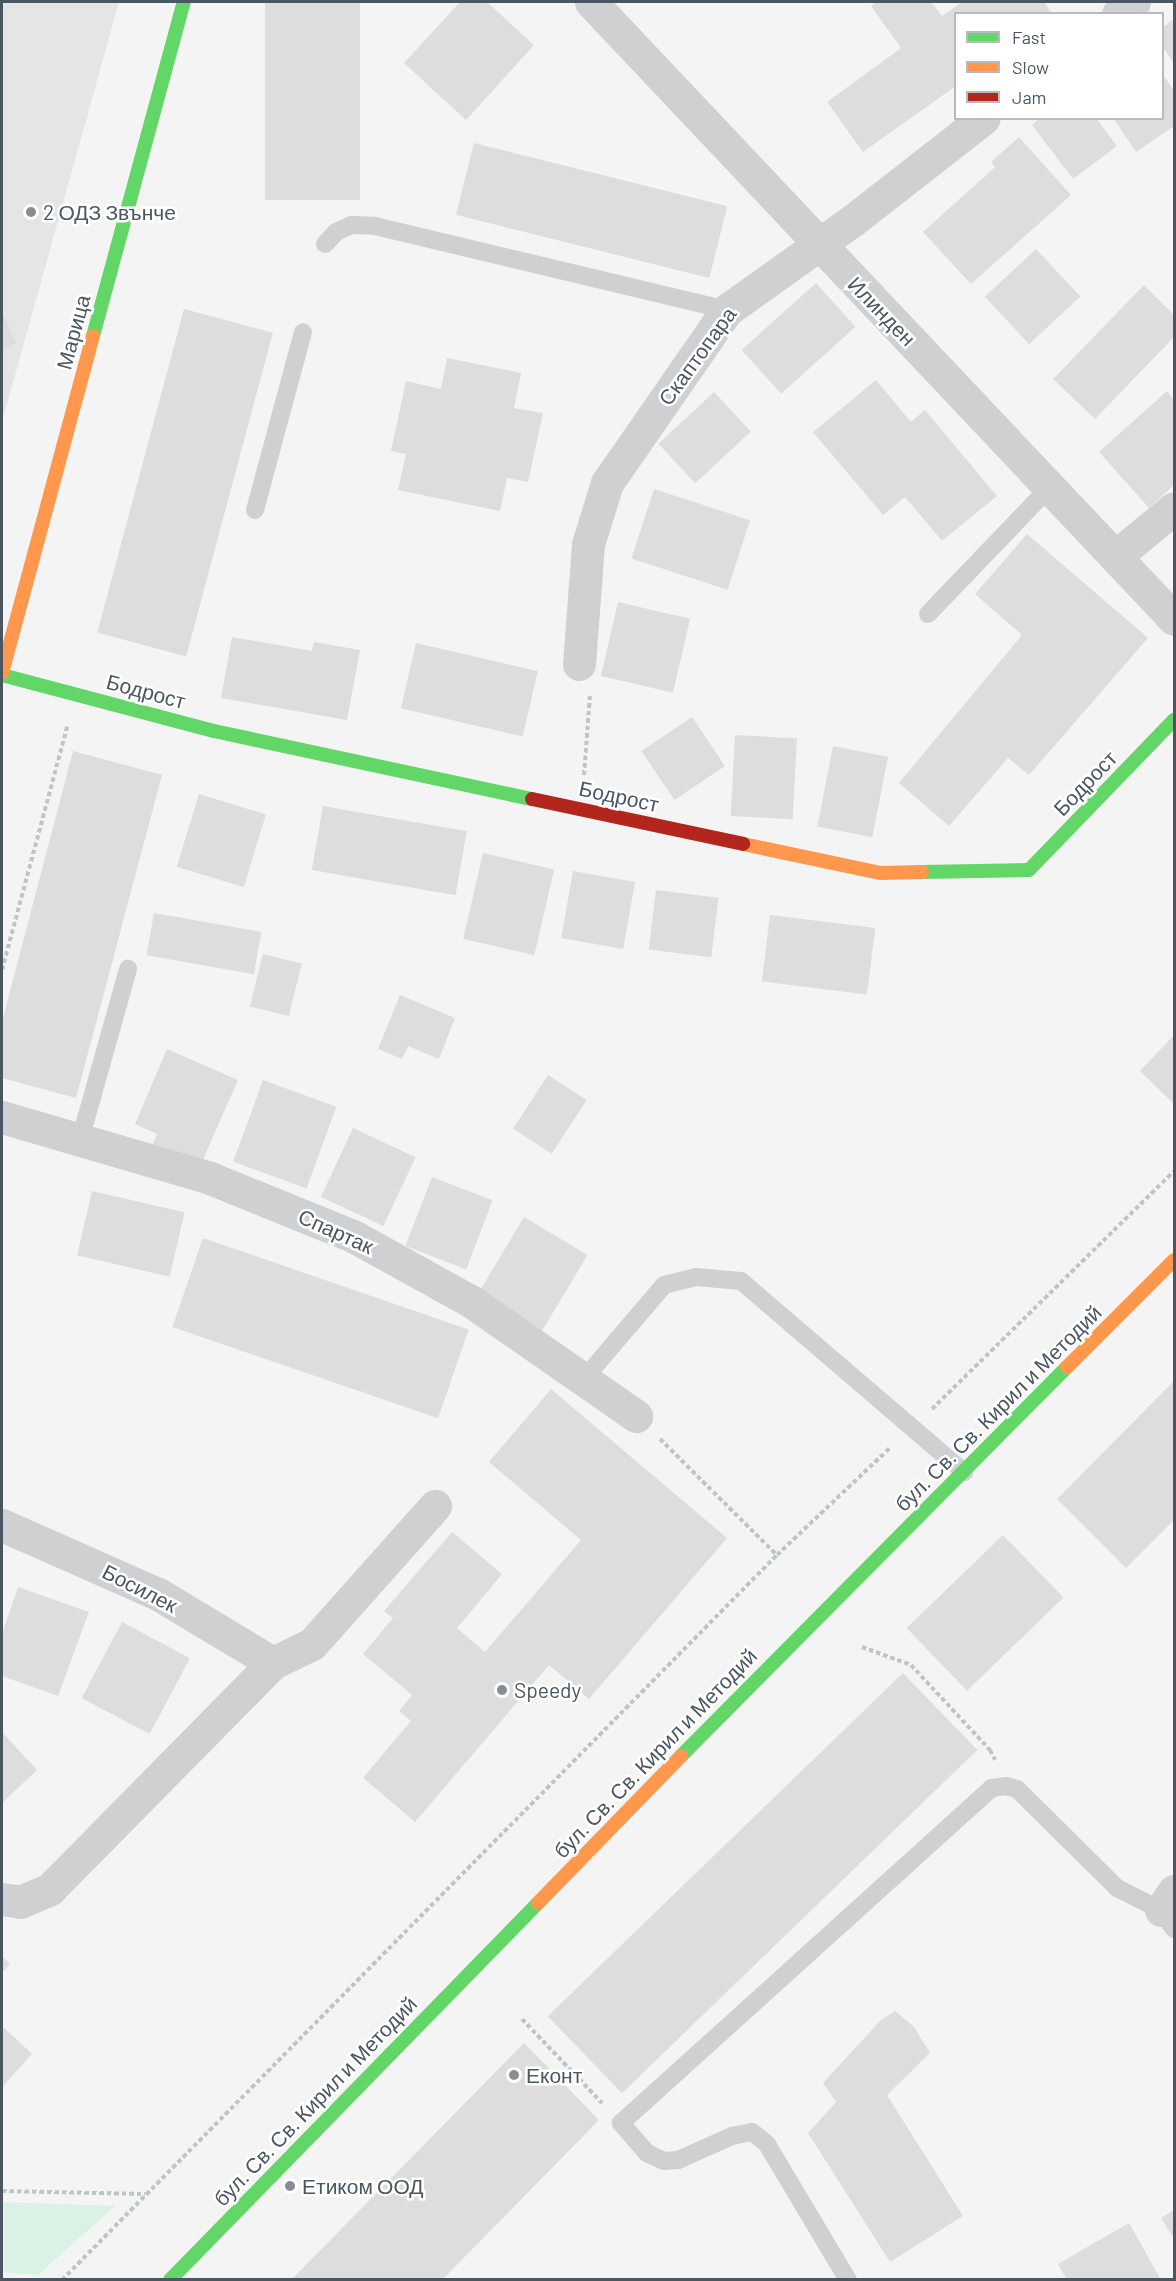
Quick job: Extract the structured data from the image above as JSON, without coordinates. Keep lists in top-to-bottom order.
{
  "streets": {
    "street": [
      "Илинден",
      "Марица",
      "Скаптопара",
      "Бодрост",
      "Спартак",
      "бул. Св. Св. Кирил и Методий",
      "Босилек"
    ]
  },
  "crossings": [
    ["Илинден", "Скаптопара"],
    ["Марица", "Бодрост"]
  ],
  "places": [
    "2 ОДЗ Звънче",
    "Speedy",
    "Еконт",
    "Етиком ООД"
  ],
  "legend": ["Fast", "Slow", "Jam"]
}
